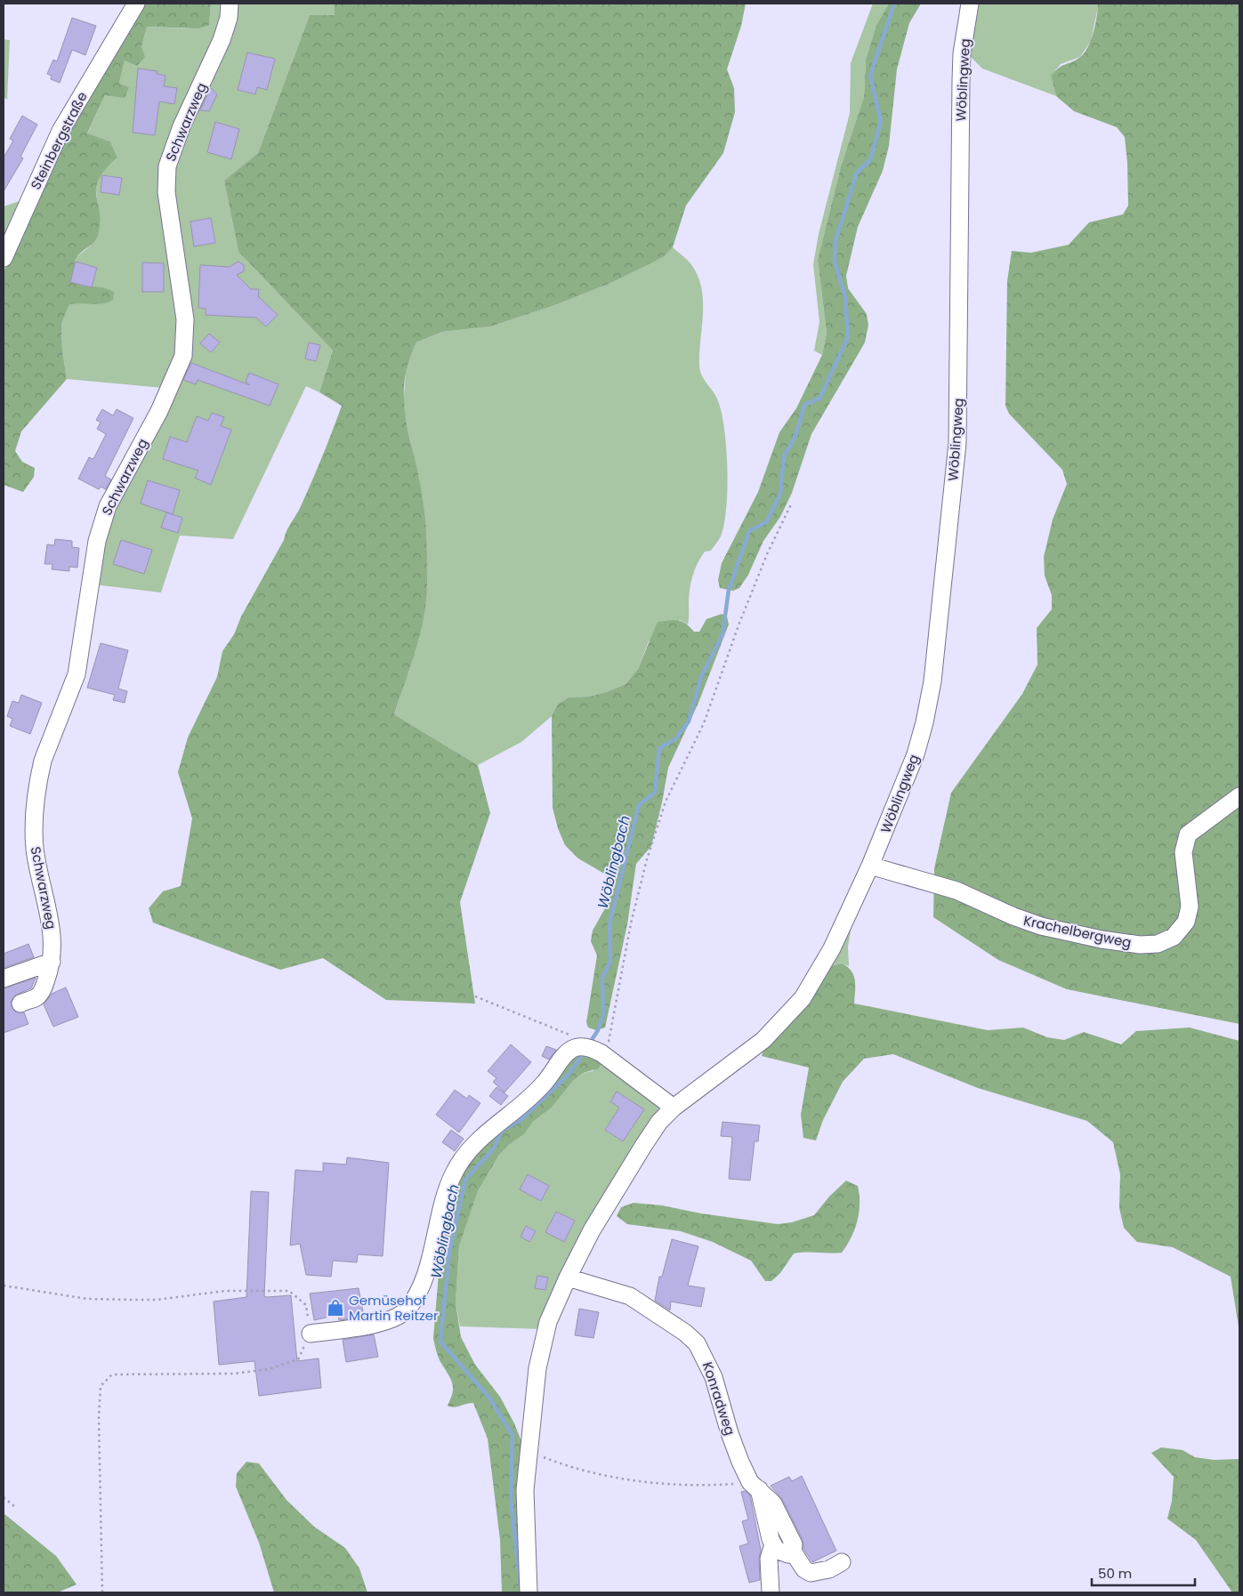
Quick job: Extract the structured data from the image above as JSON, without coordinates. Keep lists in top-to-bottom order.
{
  "streets": {
    "street": [
      "Wöblingweg",
      "Schwarzweg",
      "Steinbergstraße",
      "Krachelbergweg",
      "Konradweg"
    ]
  },
  "crossings": [
    ["Wöblingweg", "Krachelbergweg"],
    ["Wöblingweg", "Konradweg"]
  ],
  "water": ["Wöblingbach"],
  "places": {
    "shop": ["Gemüsehof Martin Reitzer"]
  },
  "scale_bar": "50 m"
}
